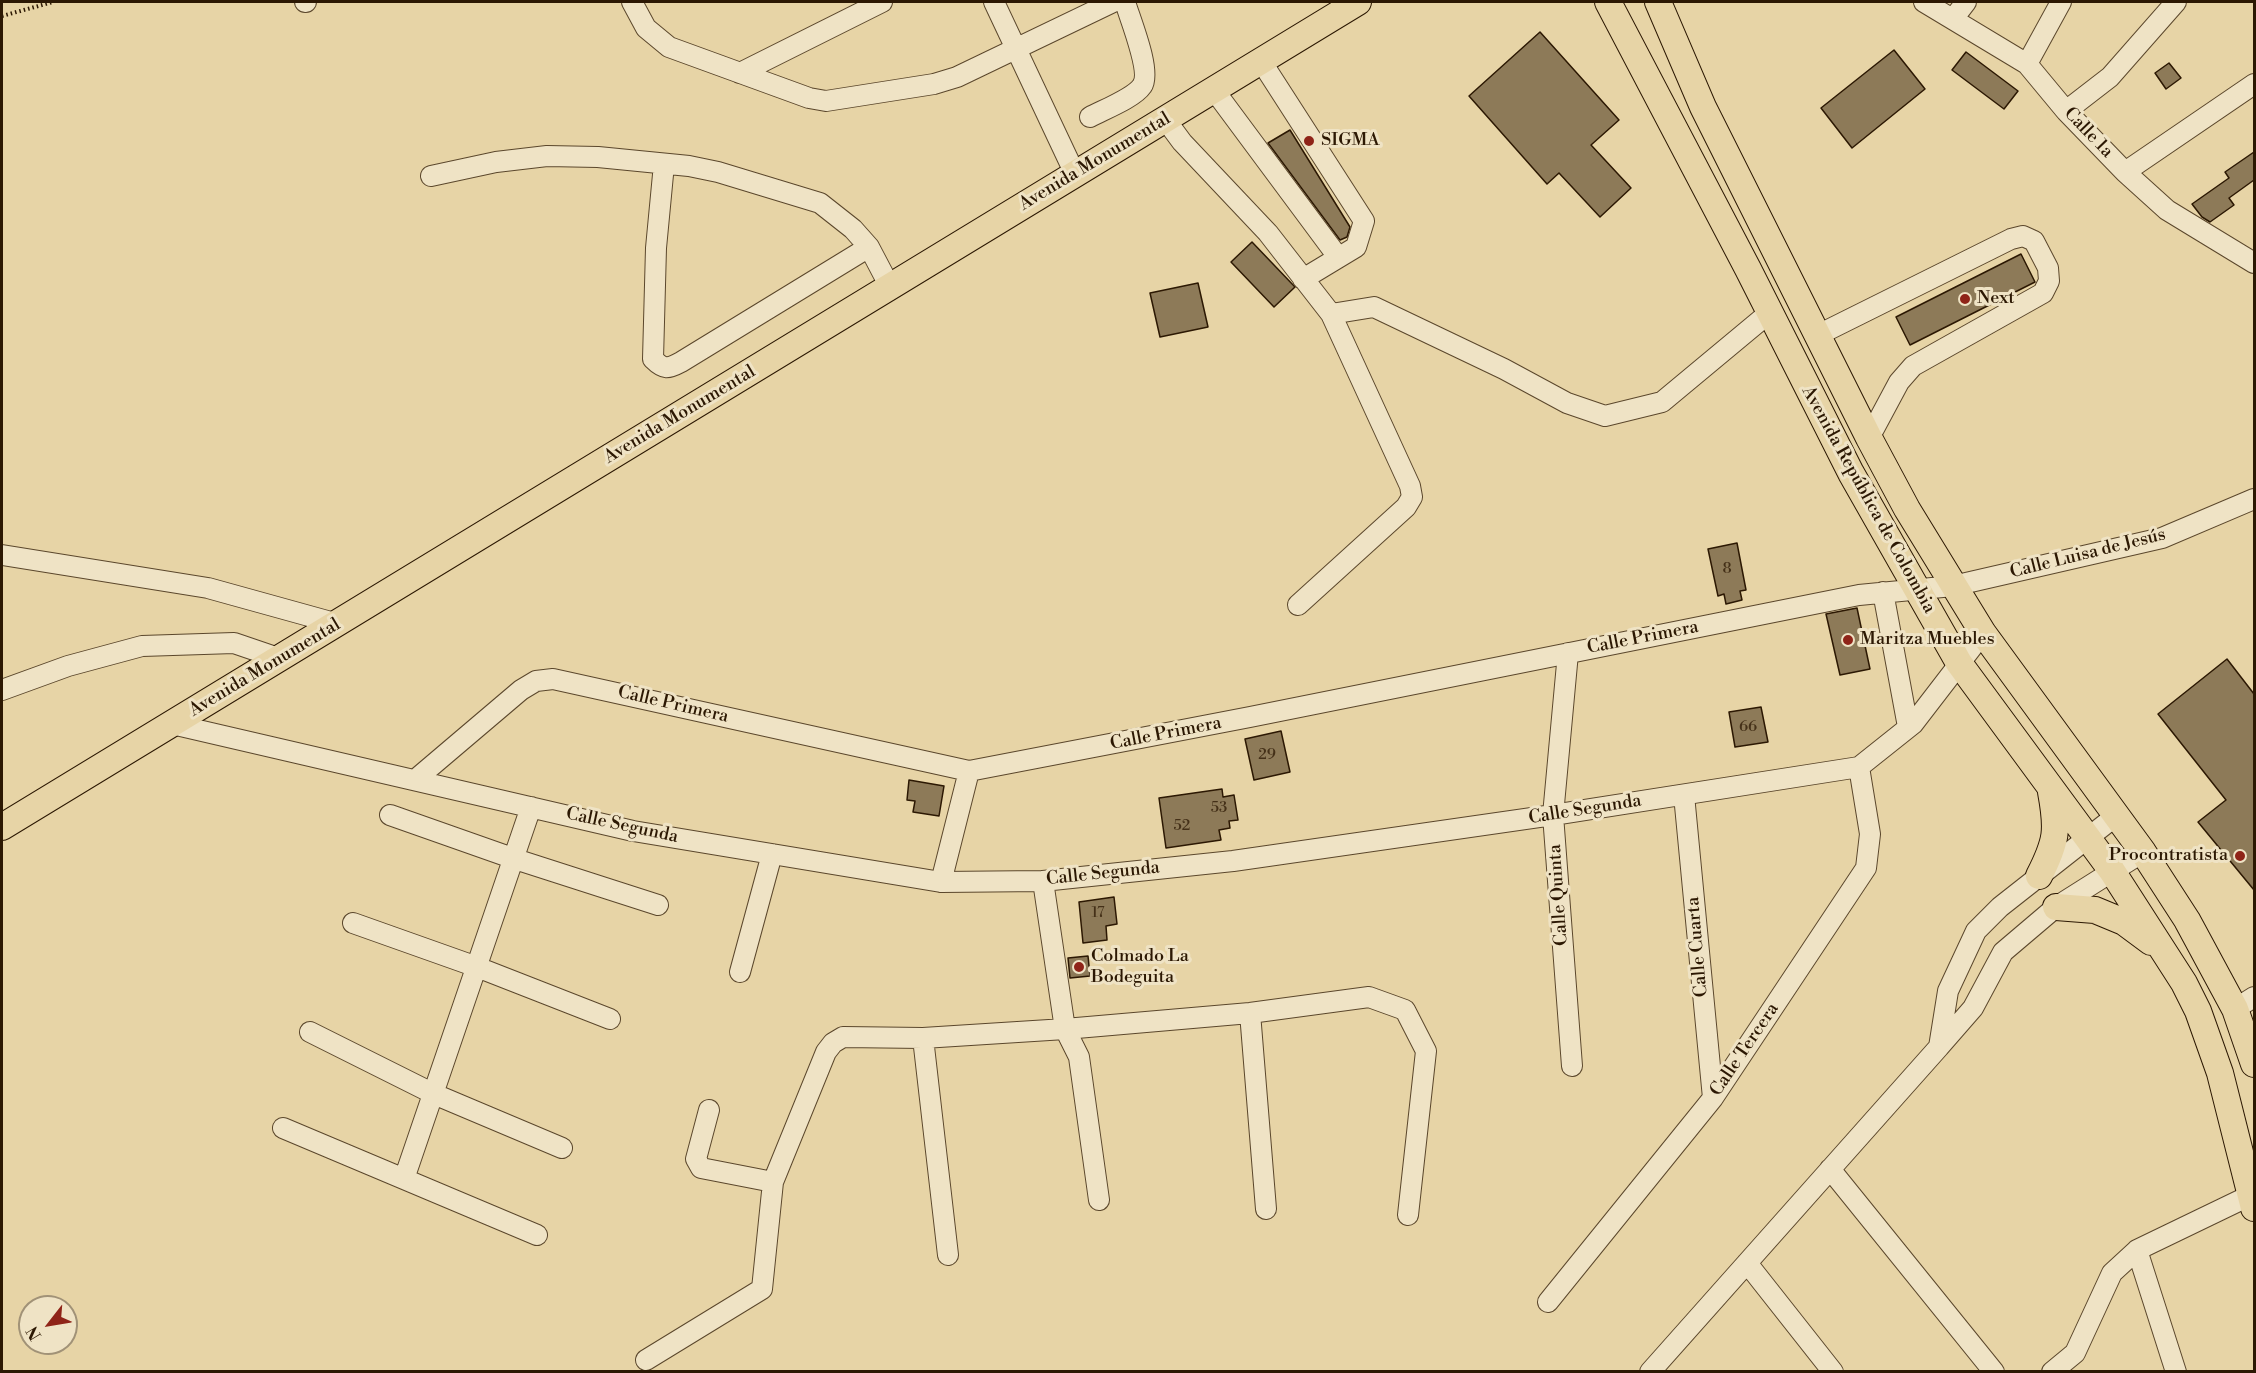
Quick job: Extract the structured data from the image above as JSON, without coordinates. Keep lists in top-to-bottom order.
{
  "streets": {
    "main road": ["Avenida Monumental", "Avenida República de Colombia"],
    "street": [
      "Calle 1a",
      "Calle Luisa de Jesús",
      "Calle Primera",
      "Calle Segunda",
      "Calle Quinta",
      "Calle Cuarta",
      "Calle Tercera"
    ]
  },
  "crossings": [
    ["Avenida Monumental", "Calle Segunda"],
    ["Avenida República de Colombia", "Calle Luisa de Jesús"],
    ["Avenida República de Colombia", "Calle Primera"],
    ["Calle Luisa de Jesús", "Calle Primera"],
    ["Calle Primera", "Calle Segunda"],
    ["Calle Primera", "Calle Quinta"],
    ["Calle Segunda", "Calle Quinta"],
    ["Calle Segunda", "Calle Cuarta"],
    ["Calle Segunda", "Calle Tercera"],
    ["Calle Cuarta", "Calle Tercera"]
  ],
  "places": [
    "SIGMA",
    "Next",
    "Maritza Muebles",
    "Procontratista",
    "Colmado La Bodeguita"
  ],
  "house_numbers": [
    "8",
    "66",
    "29",
    "53",
    "52",
    "17"
  ],
  "north": "bottom left"
}
